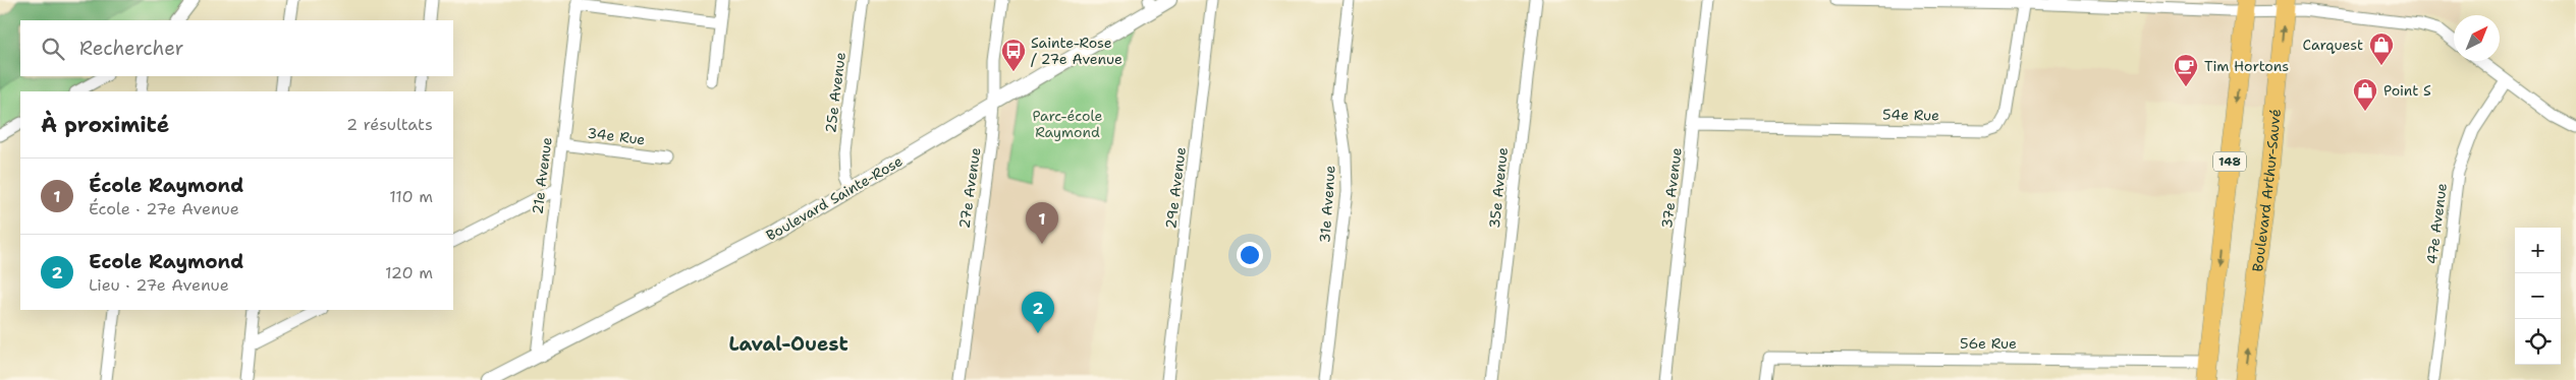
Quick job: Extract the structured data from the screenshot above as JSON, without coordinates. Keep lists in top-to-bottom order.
{
  "streets": {
    "main road": ["148", "Boulevard Arthur-Sauvé"],
    "street": [
      "25e Avenue",
      "54e Rue",
      "34e Rue",
      "21e Avenue",
      "27e Avenue",
      "29e Avenue",
      "35e Avenue",
      "37e Avenue",
      "Boulevard Sainte-Rose",
      "31e Avenue",
      "47e Avenue",
      "56e Rue"
    ]
  },
  "crossings": [
    ["25e Avenue", "Boulevard Sainte-Rose"],
    ["54e Rue", "37e Avenue"],
    ["34e Rue", "21e Avenue"],
    ["148", "56e Rue"],
    ["21e Avenue", "Boulevard Sainte-Rose"],
    ["27e Avenue", "Boulevard Sainte-Rose"]
  ],
  "districts": ["Laval-Ouest"],
  "parks": ["Parc-école Raymond"],
  "places": {
    "shop": ["Carquest", "Point S"],
    "bus stop": ["Sainte-Rose / 27e Avenue"],
    "cafe": ["Tim Hortons"]
  },
  "north": "top right",
  "page": {
    "search": "Rechercher",
    "heading": ["À proximité", "2 résultats"],
    "list": [
      {
        "mark": "1",
        "name": "École Raymond",
        "note": "École · 27e Avenue",
        "value": "110 m"
      },
      {
        "mark": "2",
        "name": "Ecole Raymond",
        "note": "Lieu · 27e Avenue",
        "value": "120 m"
      }
    ],
    "pins": ["1", "2"],
    "map_buttons": ["+", "−"]
  }
}
